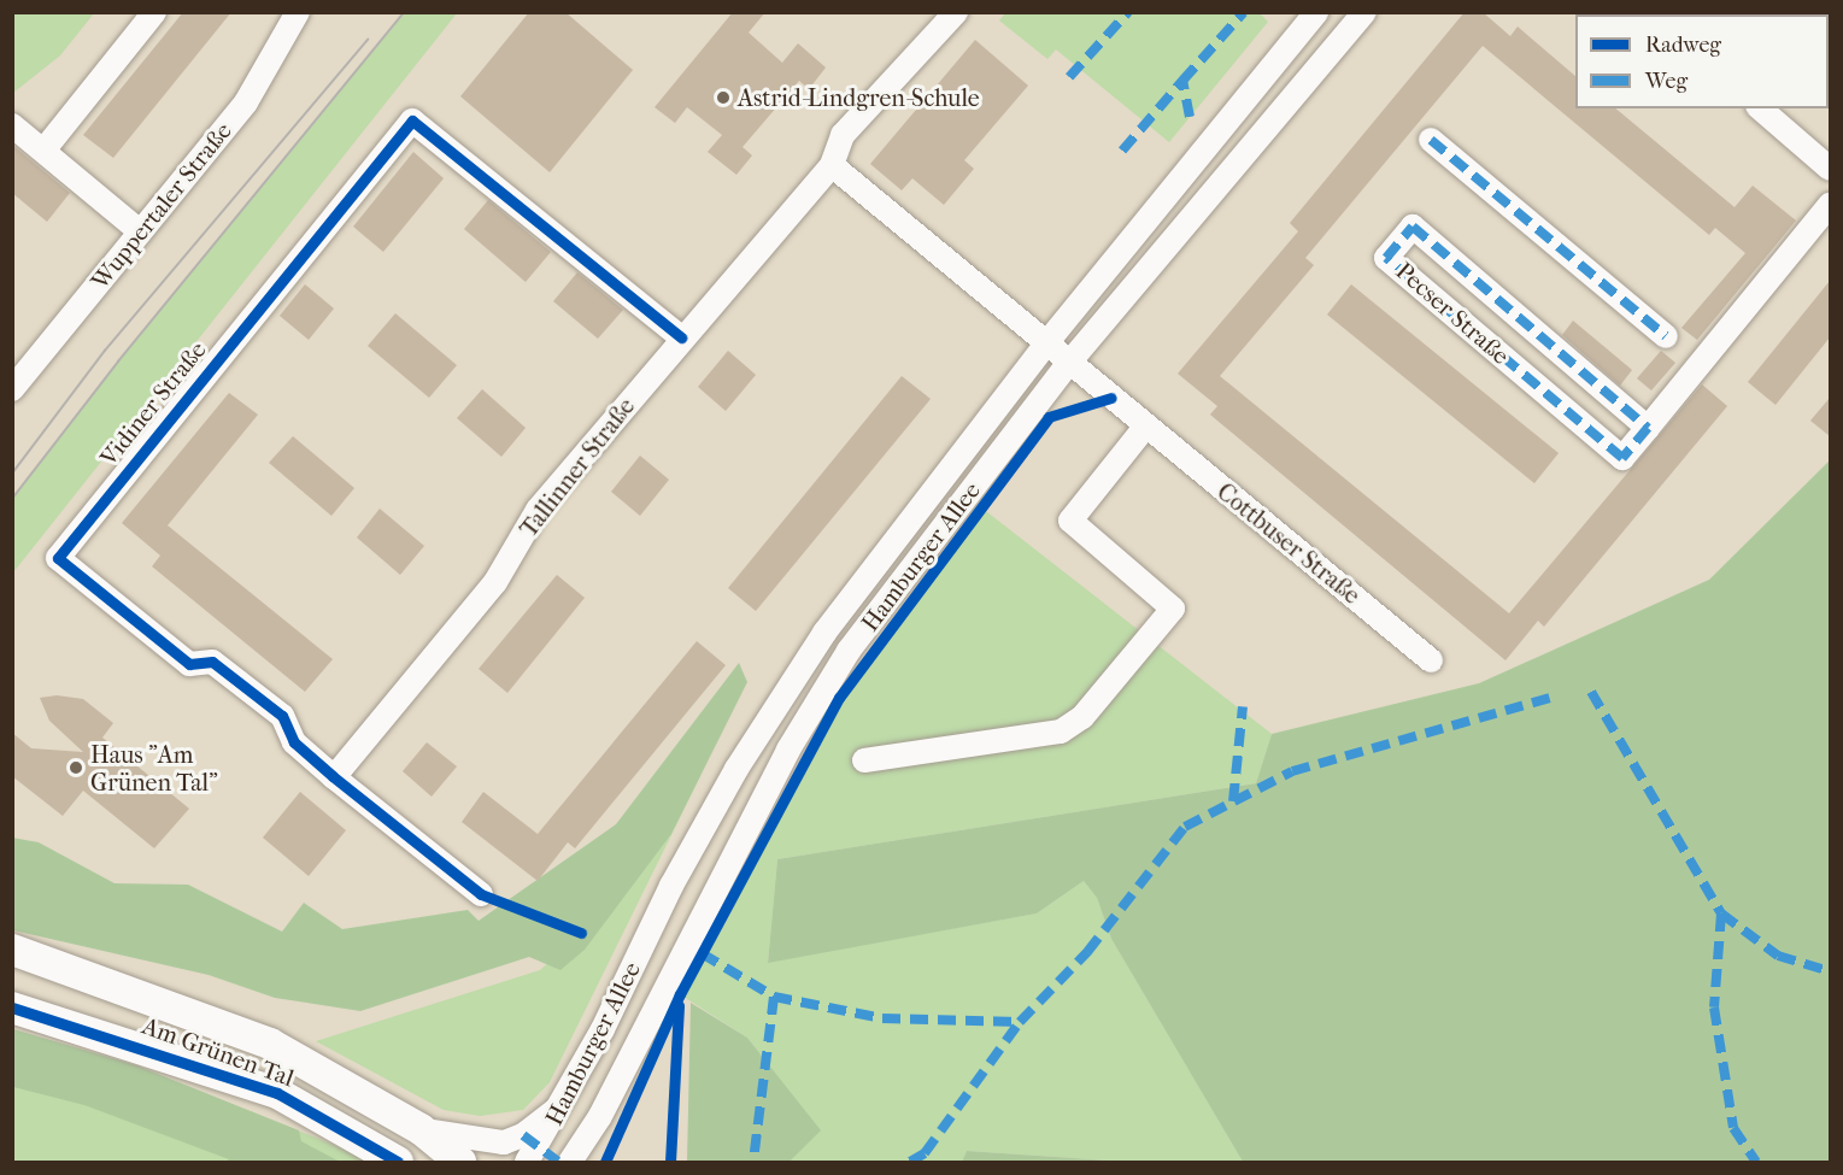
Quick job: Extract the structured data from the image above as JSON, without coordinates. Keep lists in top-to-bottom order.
{
  "streets": {
    "main road": ["Am Grünen Tal"],
    "street": [
      "Wuppertaler Straße",
      "Pecser Straße",
      "Vidiner Straße",
      "Tallinner Straße",
      "Cottbuser Straße",
      "Hamburger Allee"
    ]
  },
  "crossings": [
    ["Vidiner Straße", "Tallinner Straße"],
    ["Cottbuser Straße", "Hamburger Allee"]
  ],
  "places": ["Astrid-Lindgren-Schule", "Haus \"Am Grünen Tal\""],
  "legend": ["Radweg", "Weg"]
}
